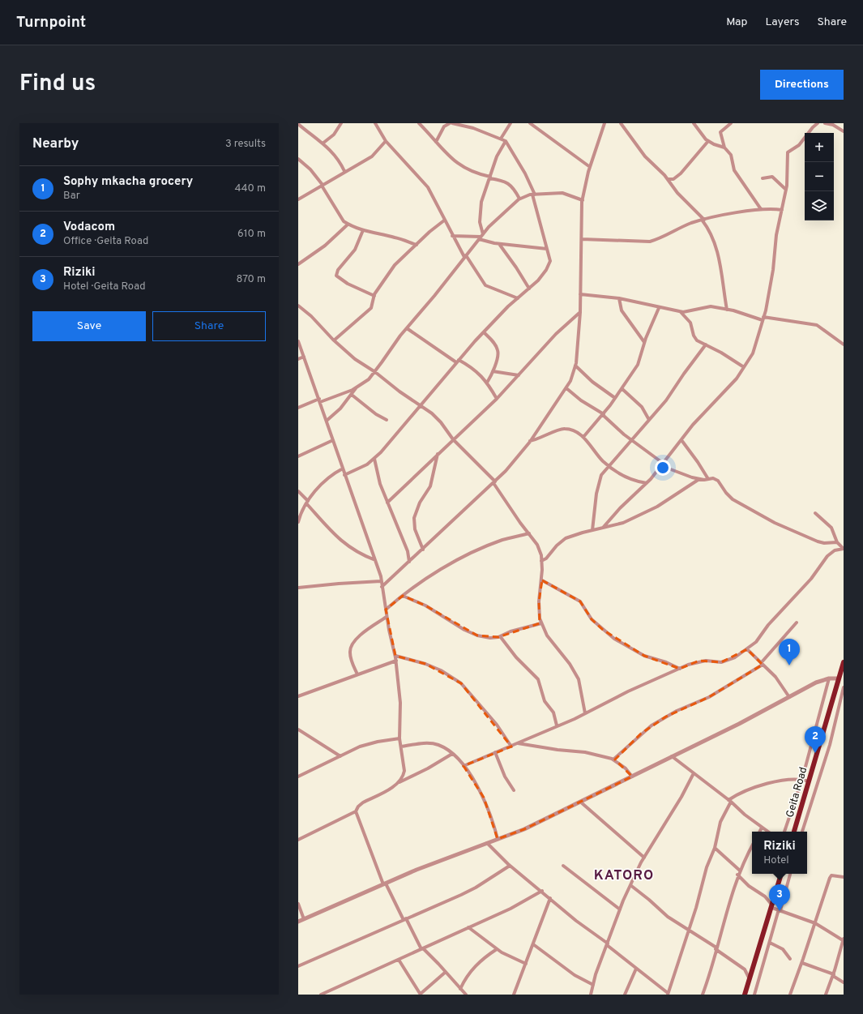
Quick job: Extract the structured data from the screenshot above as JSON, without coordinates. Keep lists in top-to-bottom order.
{
  "streets": {
    "highway": ["Geita Road"]
  },
  "districts": ["KATORO"],
  "page": {
    "header": "Turnpoint",
    "nav": ["Map", "Layers", "Share"],
    "title": "Find us",
    "buttons": [
      "Directions",
      ["Save", "Share"]
    ],
    "heading": ["Nearby", "3 results"],
    "map_buttons": ["+", "−"],
    "list": [
      {
        "mark": "1",
        "name": "Sophy mkacha grocery",
        "note": "Bar",
        "value": "440 m"
      },
      {
        "mark": "2",
        "name": "Vodacom",
        "note": "Office · Geita Road",
        "value": "610 m"
      },
      {
        "mark": "3",
        "name": "Riziki",
        "note": "Hotel · Geita Road",
        "value": "870 m"
      }
    ],
    "pins": ["1", "2", "3"],
    "popup": ["Riziki", "Hotel"]
  }
}
